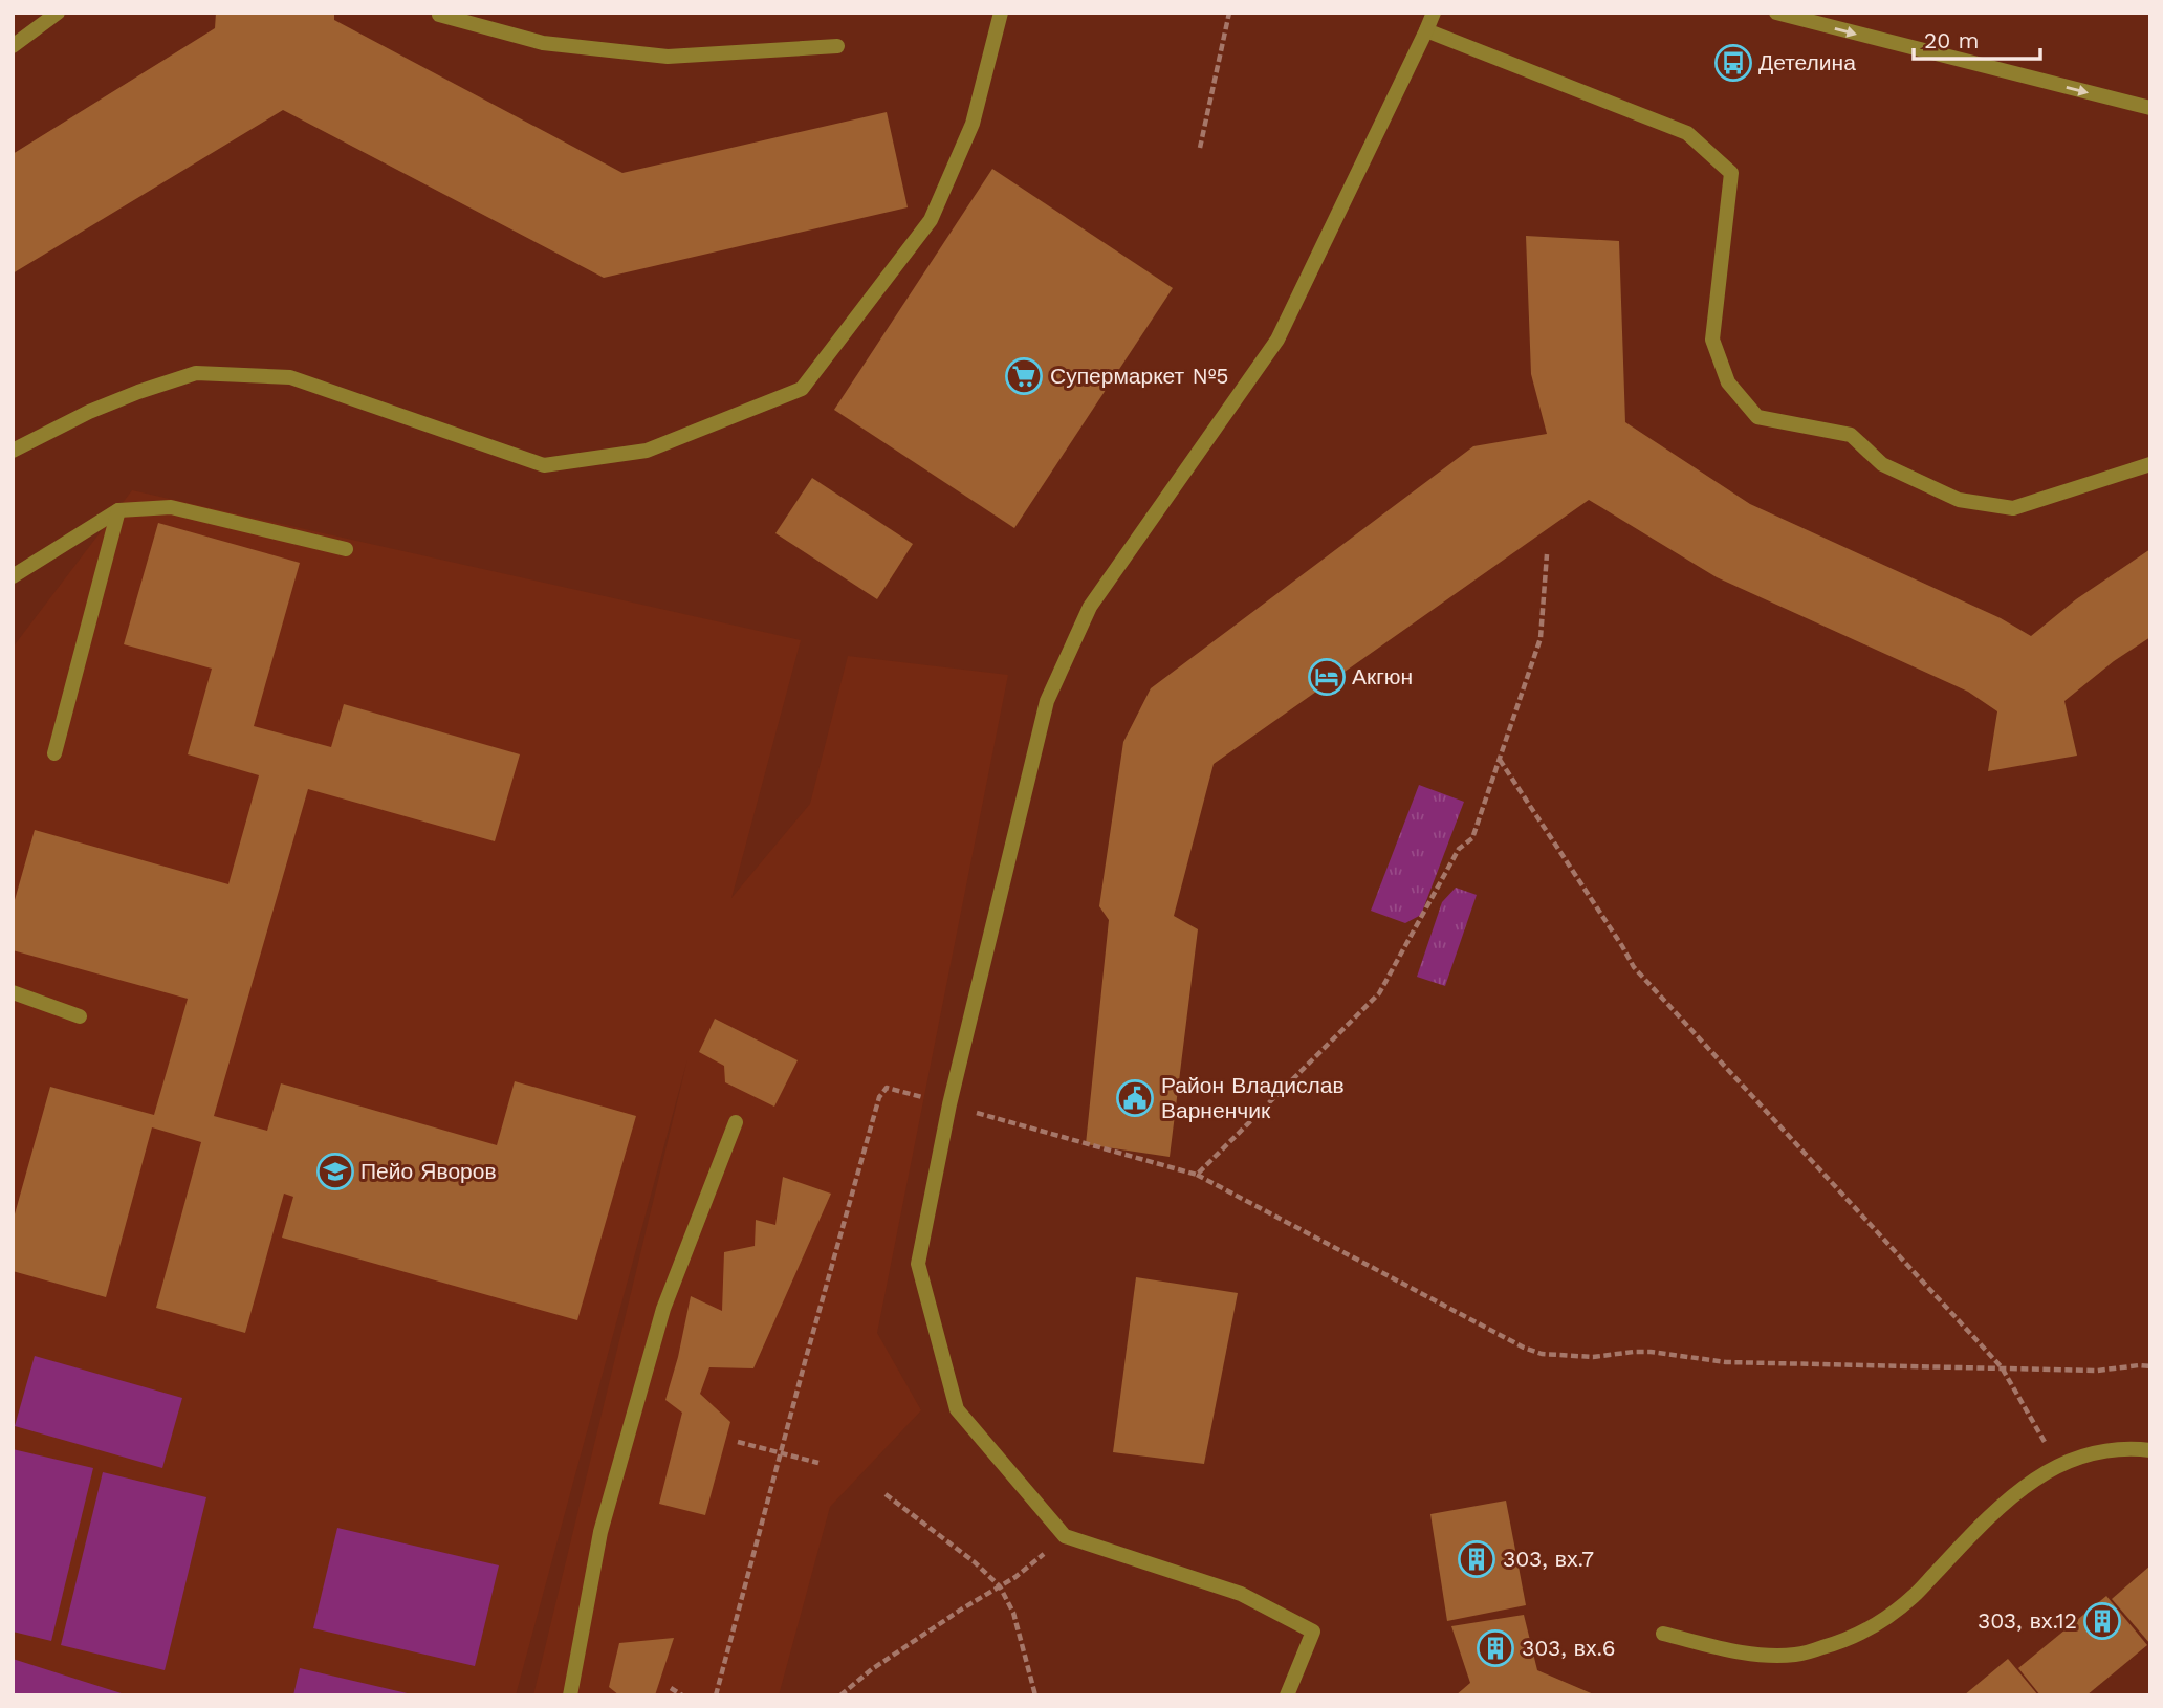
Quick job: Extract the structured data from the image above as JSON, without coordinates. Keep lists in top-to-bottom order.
{
  "places": {
    "bus stop": ["Детелина"],
    "supermarket": ["Супермаркет №5"],
    "hotel": ["Акгюн"],
    "public building": ["Район Владислав Варненчик"],
    "school or university": ["Пейо Яворов"],
    "building": ["303, вх.7", "303, вх.12", "303, вх.6"]
  },
  "scale_bar": "20 m"
}
